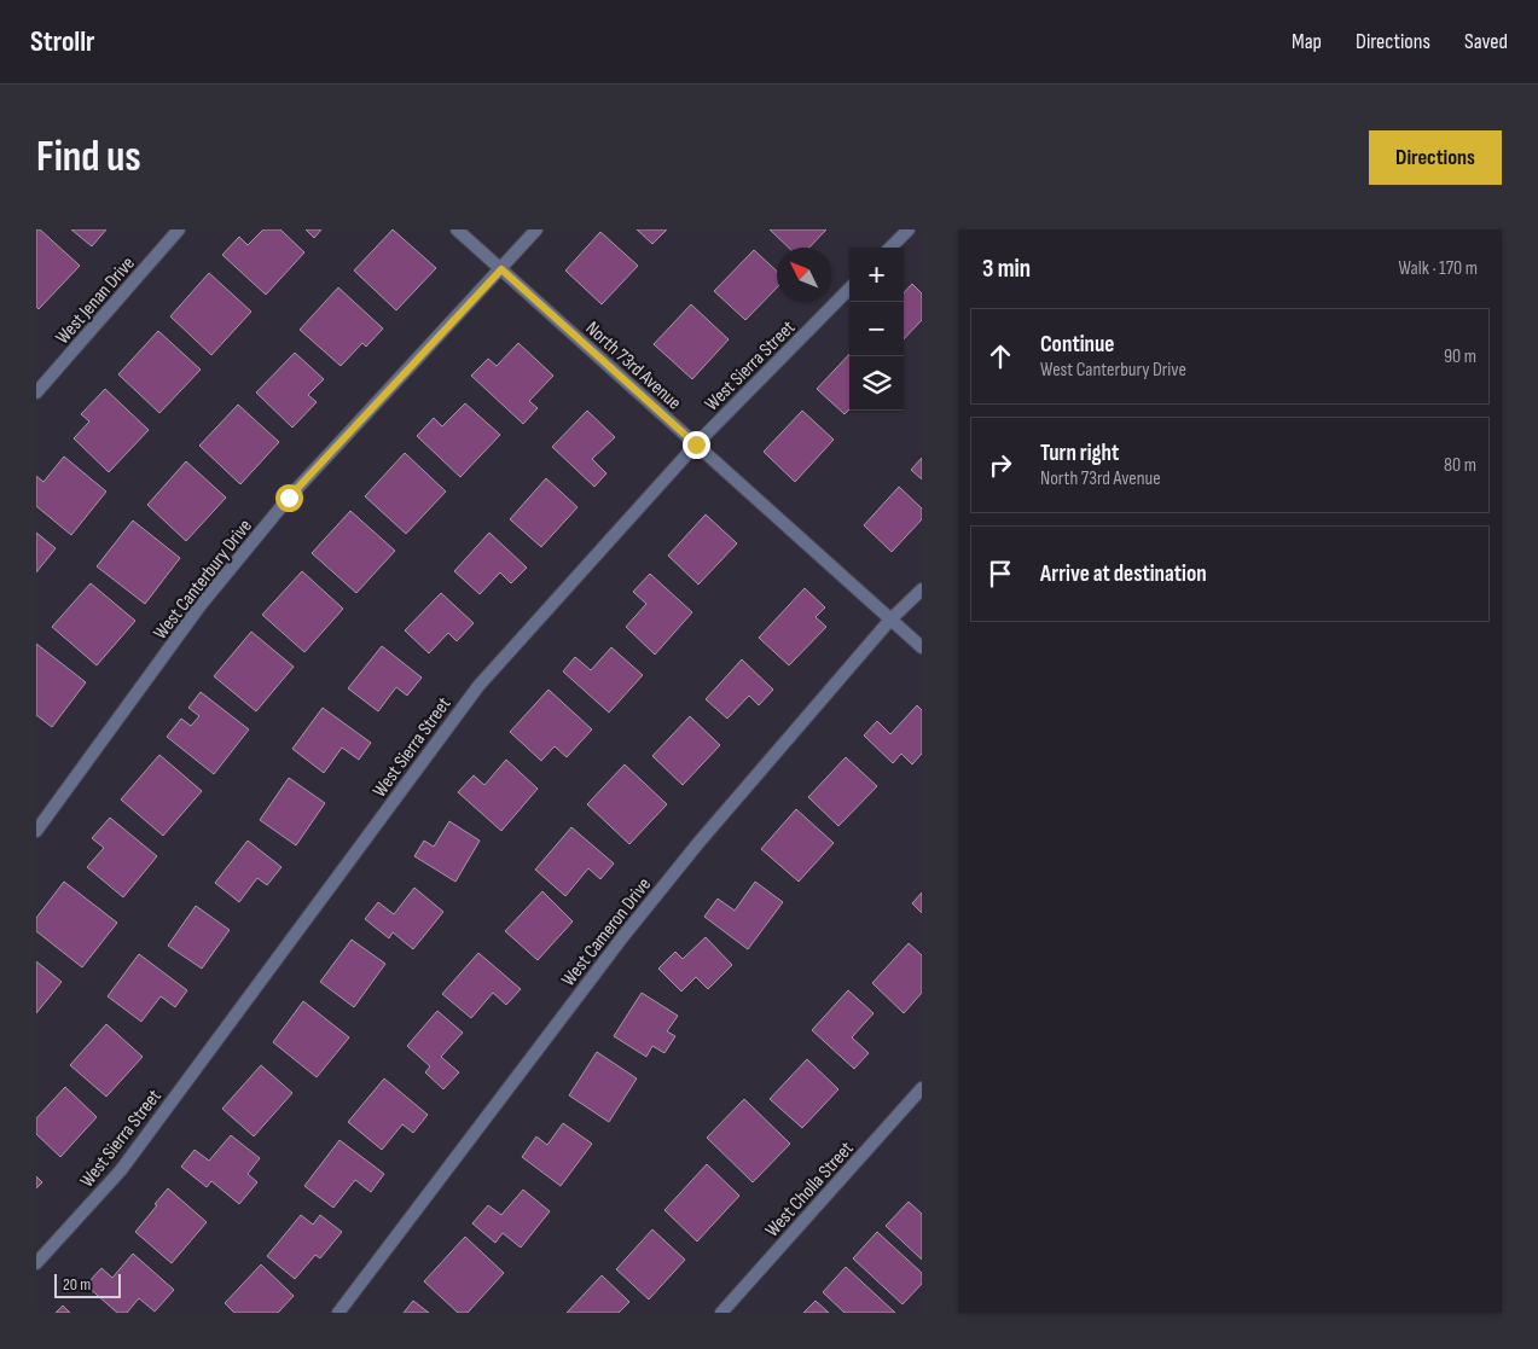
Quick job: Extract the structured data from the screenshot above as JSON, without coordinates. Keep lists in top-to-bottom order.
{
  "streets": {
    "street": [
      "West Jenan Drive",
      "North 73rd Avenue",
      "West Sierra Street",
      "West Canterbury Drive",
      "West Cameron Drive",
      "West Cholla Street"
    ]
  },
  "crossings": [
    ["North 73rd Avenue", "West Sierra Street"],
    ["North 73rd Avenue", "West Canterbury Drive"],
    ["North 73rd Avenue", "West Cameron Drive"]
  ],
  "scale_bar": "20 m",
  "north": "top left",
  "page": {
    "header": "Strollr",
    "nav": ["Map", "Directions", "Saved"],
    "buttons": "Directions",
    "title": "Find us",
    "heading": ["3 min", "Walk · 170 m"],
    "map_buttons": ["+", "−"],
    "list": [
      ["Continue", "West Canterbury Drive", "90 m"],
      ["Turn right", "North 73rd Avenue", "80 m"],
      "Arrive at destination"
    ],
    "scale": "20 m"
  }
}
